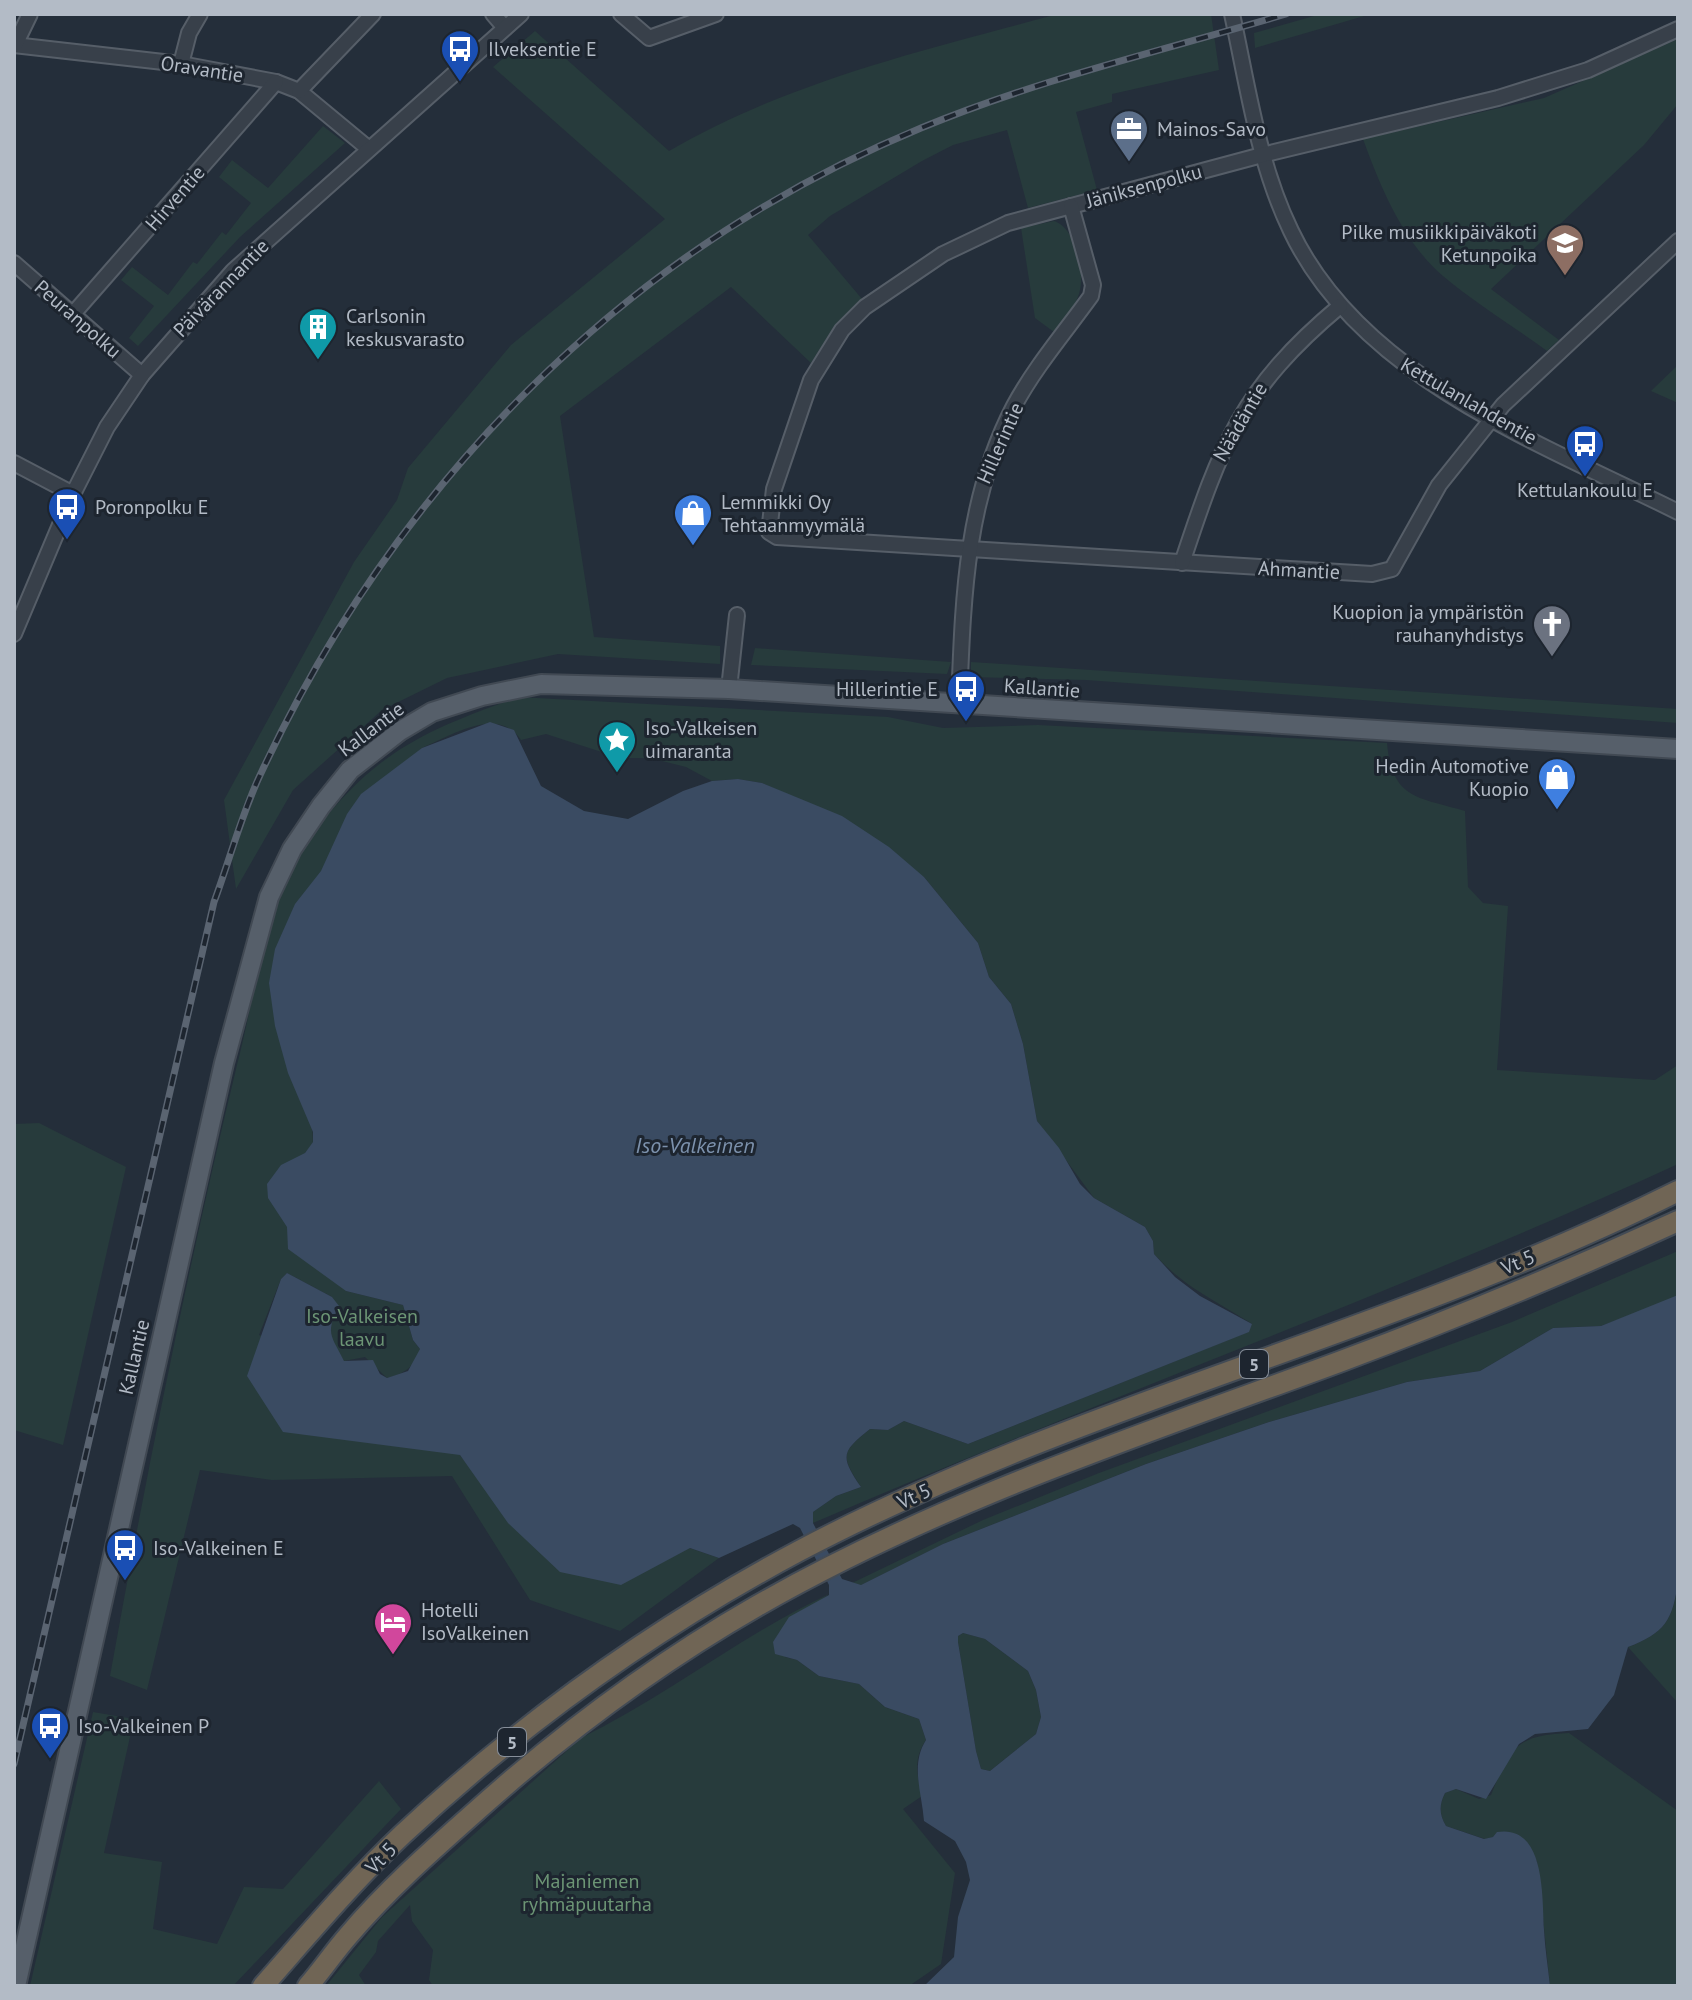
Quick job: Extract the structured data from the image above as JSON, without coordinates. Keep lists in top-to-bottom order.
{
  "streets": {
    "highway": ["Vt 5", "5"],
    "main road": ["Kallantie"],
    "street": [
      "Oravantie",
      "Jäniksenpolku",
      "Hirventie",
      "Päivärannantie",
      "Peuranpolku",
      "Kettulanlahdentie",
      "Näädäntie",
      "Hillerintie",
      "Ahmantie"
    ]
  },
  "crossings": [
    ["Oravantie", "Hirventie"],
    ["Oravantie", "Päivärannantie"],
    ["Jäniksenpolku", "Kettulanlahdentie"],
    ["Jäniksenpolku", "Hillerintie"],
    ["Jäniksenpolku", "Ahmantie"],
    ["Hirventie", "Peuranpolku"],
    ["Päivärannantie", "Peuranpolku"],
    ["Kettulanlahdentie", "Näädäntie"],
    ["Kettulanlahdentie", "Ahmantie"],
    ["Näädäntie", "Ahmantie"],
    ["Hillerintie", "Ahmantie"],
    ["Hillerintie", "Kallantie"]
  ],
  "water": ["Iso-Valkeinen"],
  "parks": ["Iso-Valkeisen laavu", "Majaniemen ryhmäpuutarha"],
  "places": {
    "bus stop": [
      "Ilveksentie E",
      "Kettulankoulu E",
      "Poronpolku E",
      "Hillerintie E",
      "Iso-Valkeinen E",
      "Iso-Valkeinen P"
    ],
    "office": ["Mainos-Savo"],
    "school or university": ["Pilke musiikkipäiväkoti Ketunpoika"],
    "building": ["Carlsonin keskusvarasto"],
    "shop": ["Lemmikki Oy Tehtaanmyymälä", "Hedin Automotive Kuopio"],
    "church": ["Kuopion ja ympäristön rauhanyhdistys"],
    "place": ["Iso-Valkeisen uimaranta"],
    "hotel": ["Hotelli IsoValkeinen"]
  }
}
